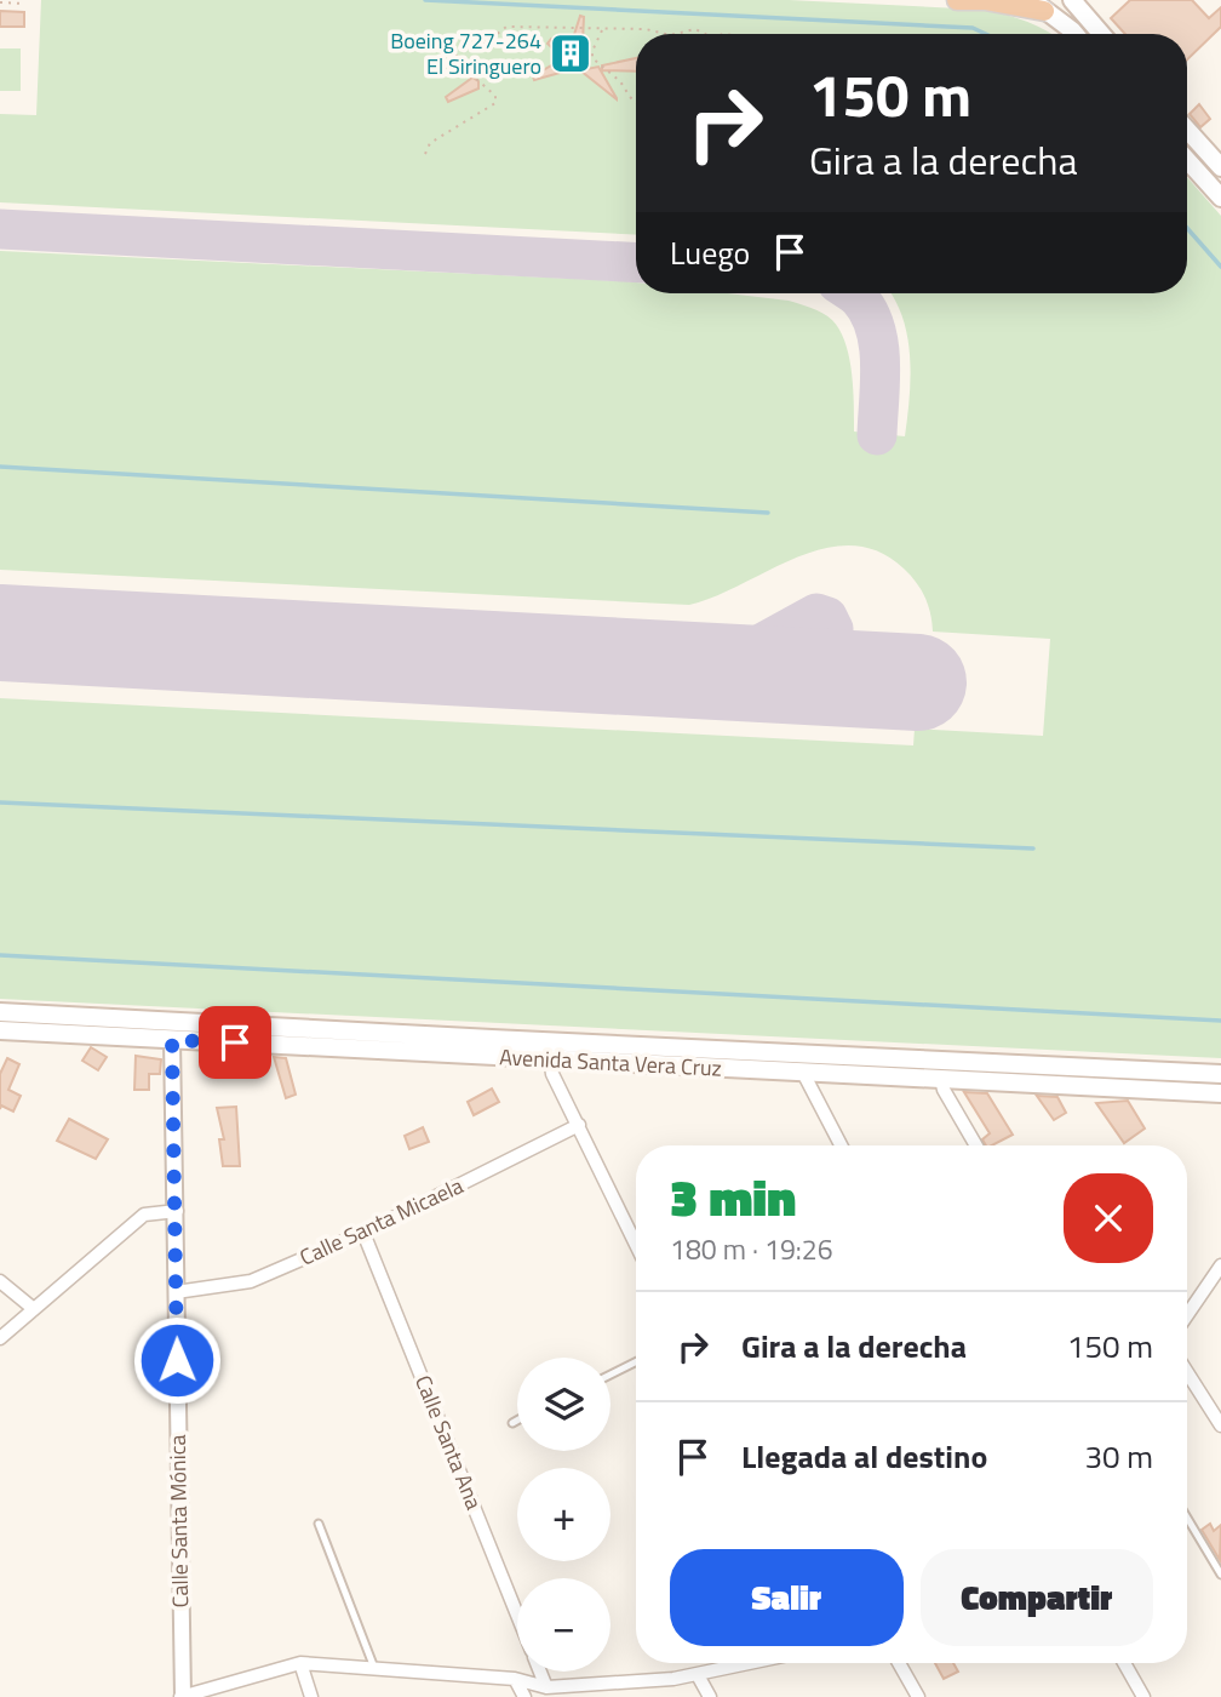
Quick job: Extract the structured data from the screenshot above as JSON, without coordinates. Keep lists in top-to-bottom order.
{
  "streets": {
    "main road": ["Avenida Santa Vera Cruz"],
    "street": ["Calle Santa Micaela", "Calle Santa Ana", "Calle Santa Mónica"]
  },
  "crossings": [
    ["Avenida Santa Vera Cruz", "Calle Santa Mónica"],
    ["Calle Santa Micaela", "Calle Santa Ana"],
    ["Calle Santa Micaela", "Calle Santa Mónica"]
  ],
  "places": {
    "building": ["Boeing 727-264 El Siringuero"]
  },
  "page": {
    "turn": ["150 m", "Gira a la derecha"],
    "then": "Luego",
    "heading": ["3 min", "180 m · 19:26"],
    "list": [
      {
        "name": "Gira a la derecha",
        "value": "150 m"
      },
      {
        "name": "Llegada al destino",
        "value": "30 m"
      }
    ],
    "map_buttons": ["+", "−"],
    "buttons": ["Salir", "Compartir"]
  }
}
